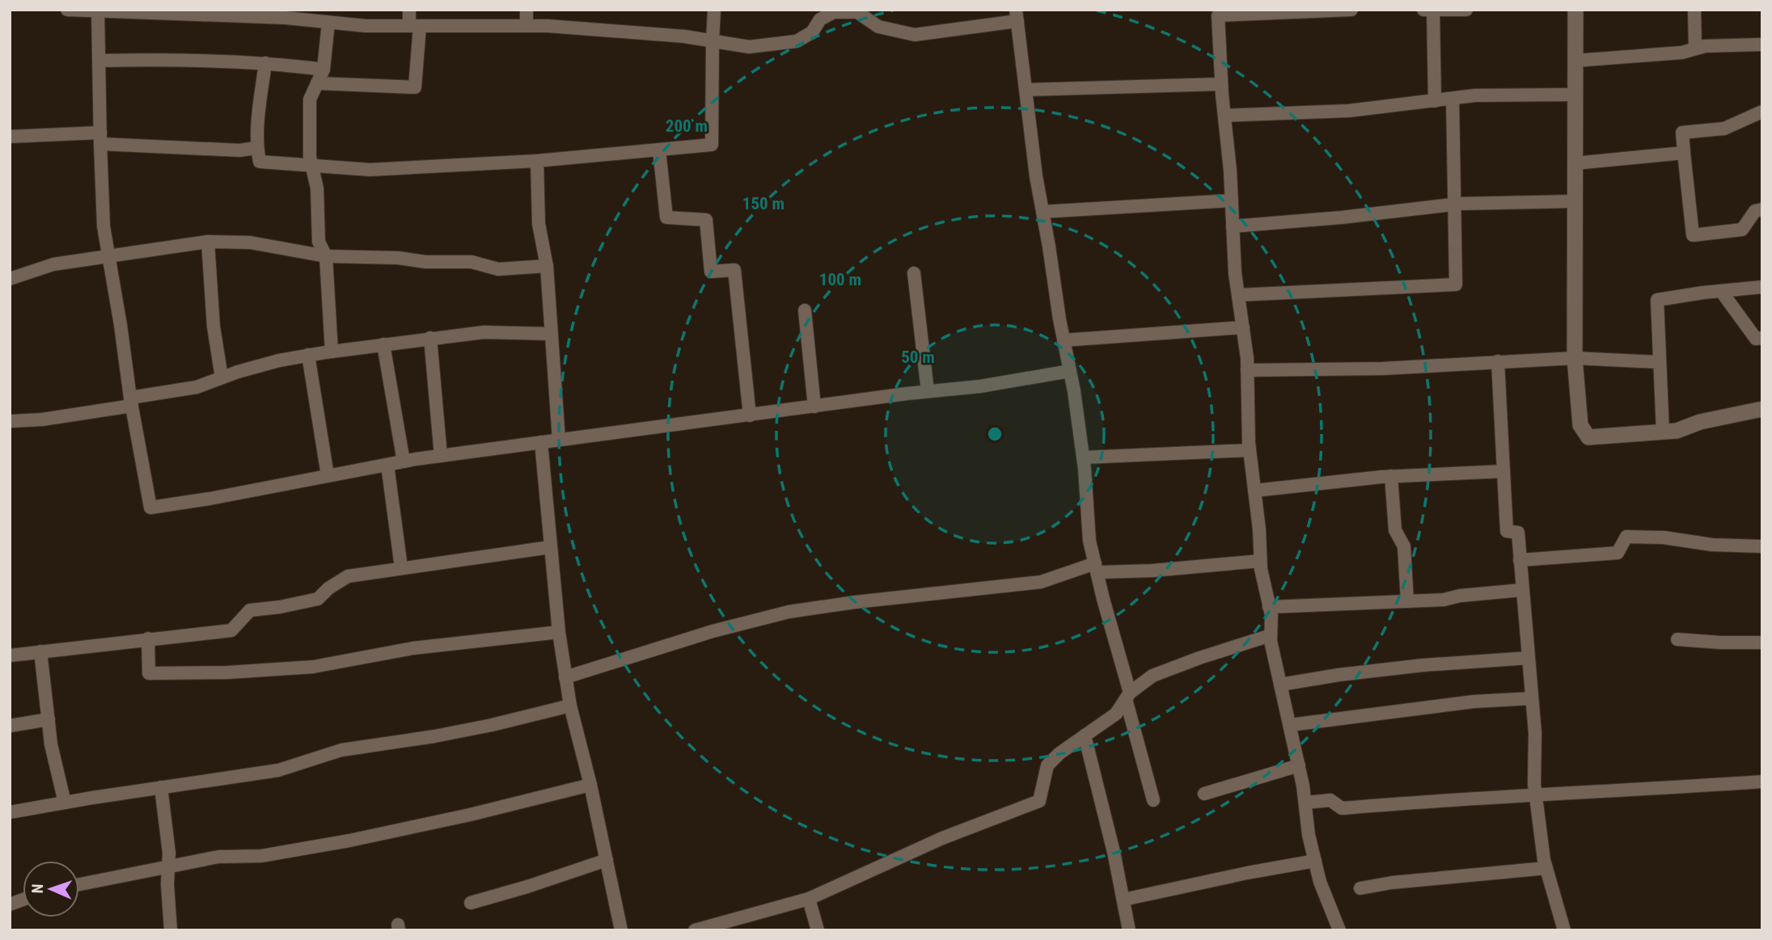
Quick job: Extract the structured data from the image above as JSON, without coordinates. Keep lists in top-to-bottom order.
{
  "north": "left",
  "rings": [
    "200 m",
    "150 m",
    "100 m",
    "50 m"
  ]
}
